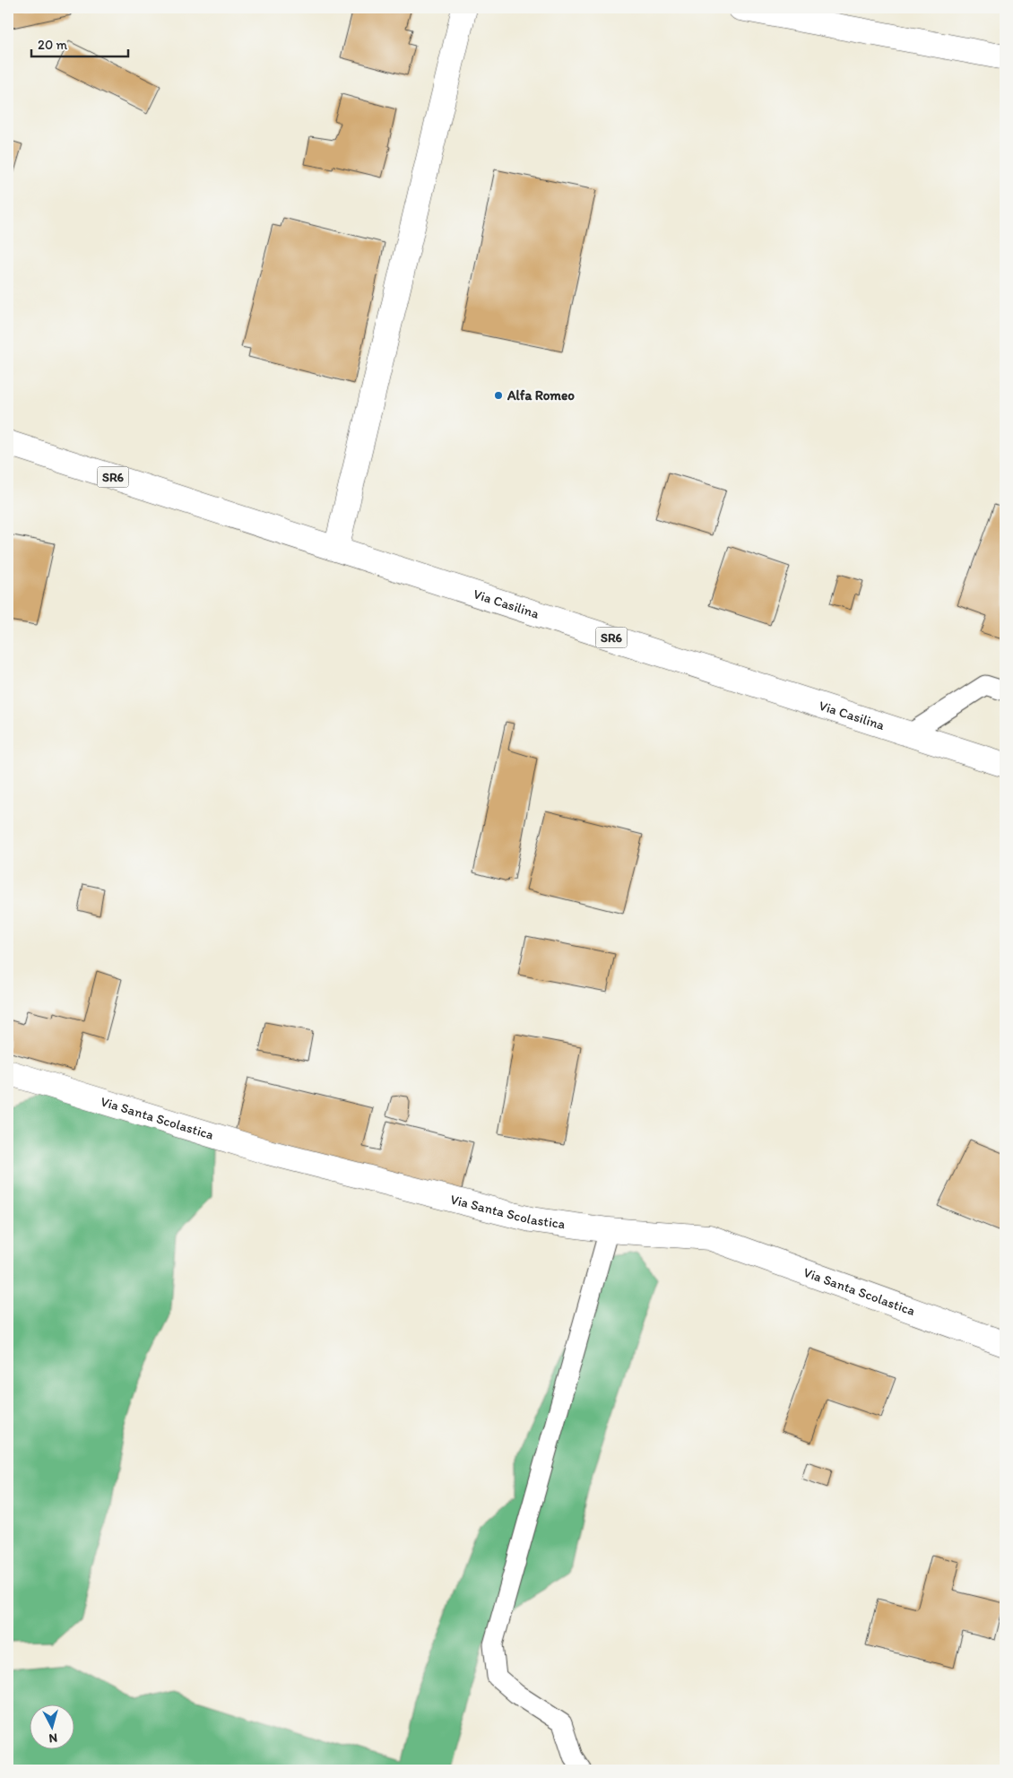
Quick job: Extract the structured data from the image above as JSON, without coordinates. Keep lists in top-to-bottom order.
{
  "streets": {
    "street": ["SR6", "Via Casilina", "Via Santa Scolastica"]
  },
  "places": ["Alfa Romeo"],
  "scale_bar": "20 m",
  "north": "bottom"
}
